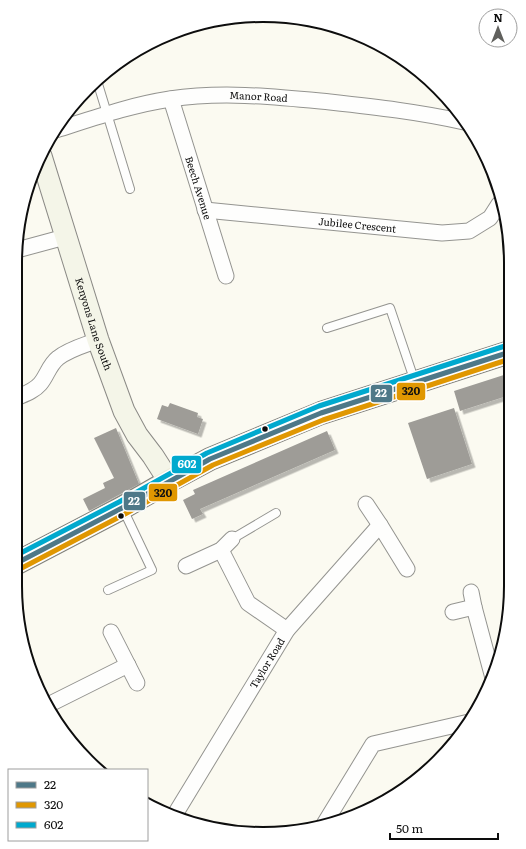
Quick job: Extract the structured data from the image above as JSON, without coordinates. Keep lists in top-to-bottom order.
{
  "streets": {
    "street": [
      "Manor Road",
      "Beech Avenue",
      "Jubilee Crescent",
      "Kenyons Lane South",
      "Taylor Road"
    ]
  },
  "crossings": [
    ["Manor Road", "Beech Avenue"],
    ["Beech Avenue", "Jubilee Crescent"]
  ],
  "lines": ["transit line 602", "transit line 22", "transit line 320"],
  "legend": ["22", "320", "602"],
  "scale_bar": "50 m",
  "north": "top"
}
